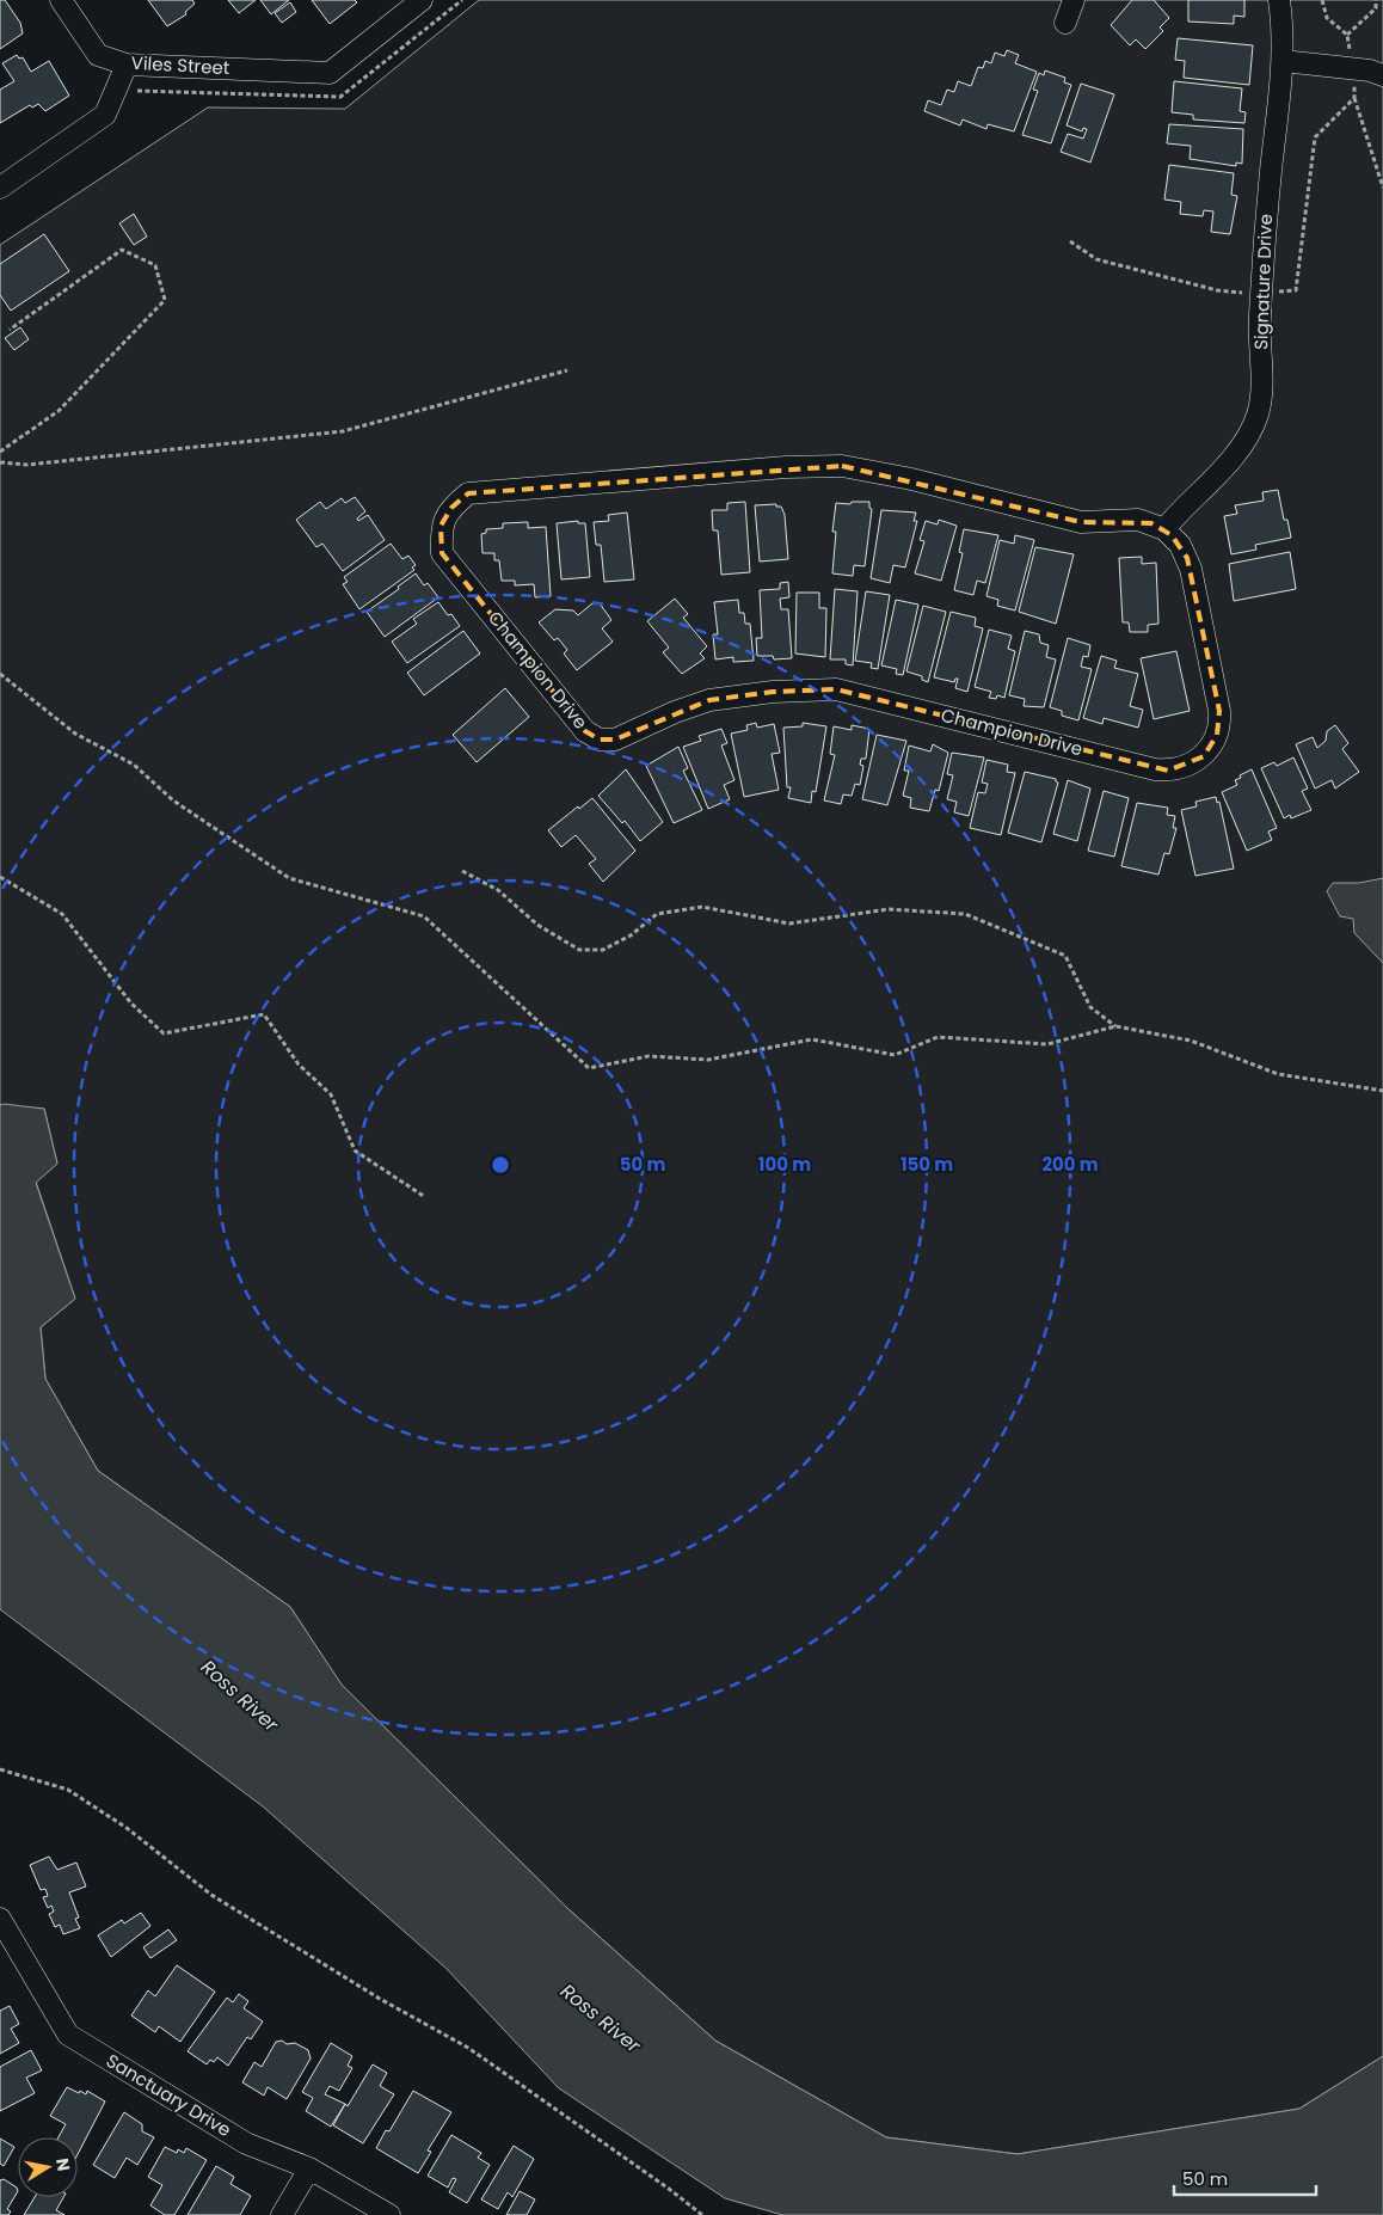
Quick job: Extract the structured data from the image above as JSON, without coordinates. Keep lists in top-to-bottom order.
{
  "streets": {
    "street": [
      "Viles Street",
      "Signature Drive",
      "Champion Drive",
      "Sanctuary Drive"
    ]
  },
  "crossings": [
    ["Signature Drive", "Champion Drive"]
  ],
  "water": ["Ross River"],
  "scale_bar": "50 m",
  "north": "right",
  "rings": [
    "50 m",
    "100 m",
    "150 m",
    "200 m"
  ]
}
